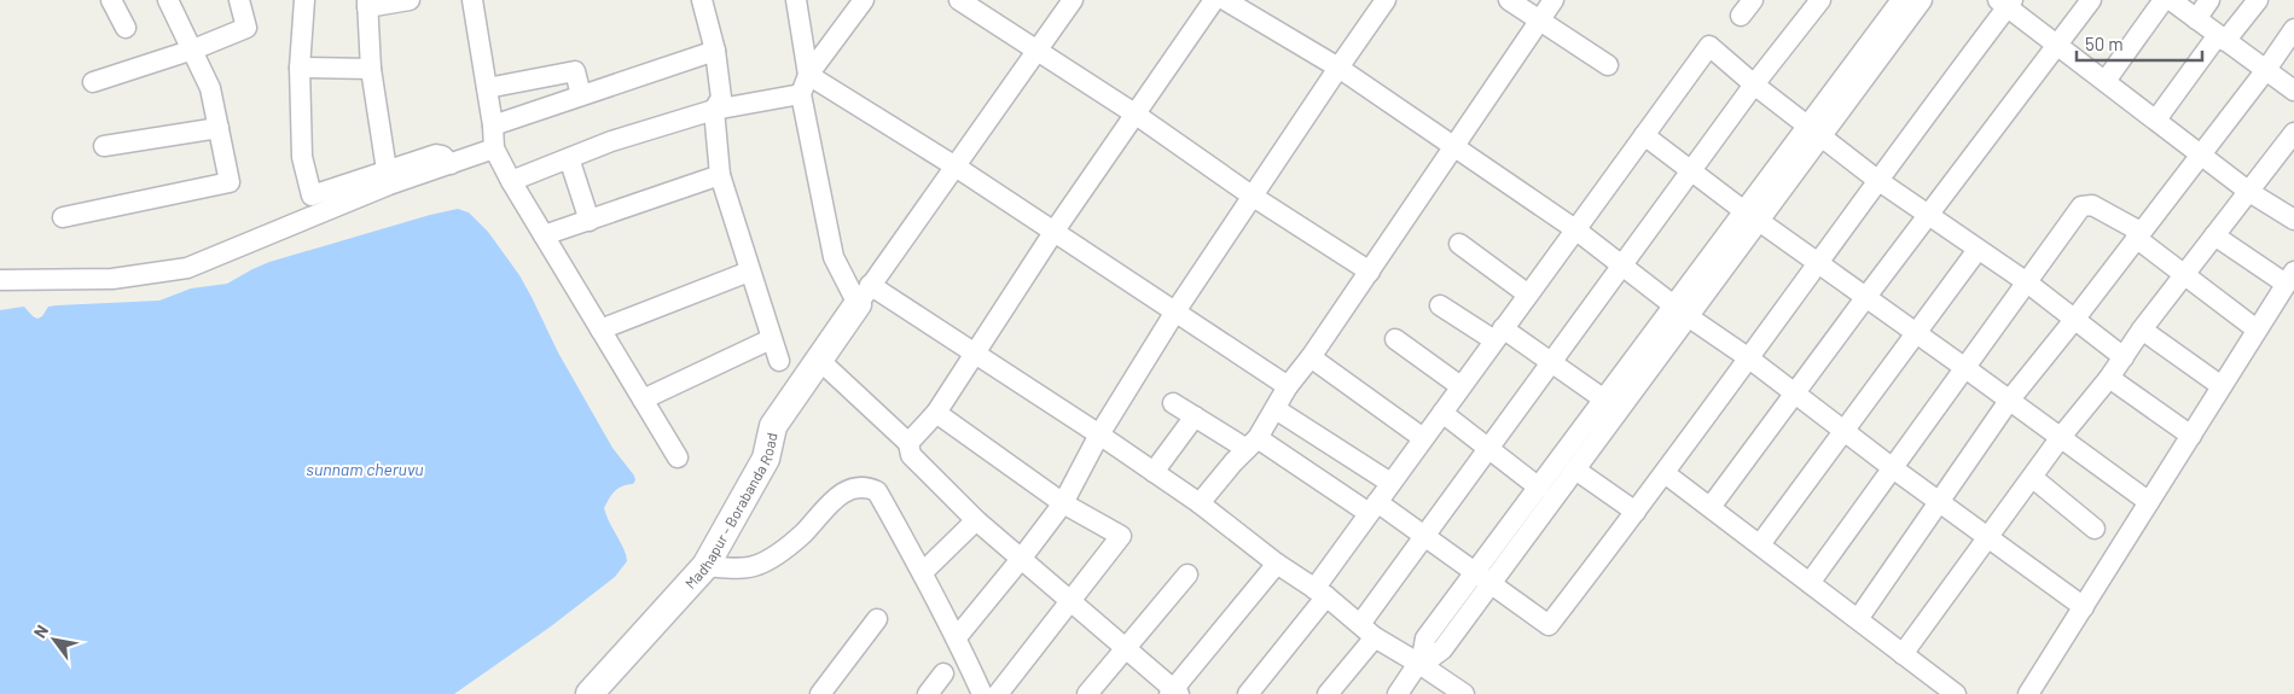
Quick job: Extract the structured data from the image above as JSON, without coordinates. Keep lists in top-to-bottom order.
{
  "streets": {
    "street": ["Madhapur - Borabanda Road"]
  },
  "water": ["sunnam cheruvu"],
  "scale_bar": "50 m",
  "north": "top left"
}
